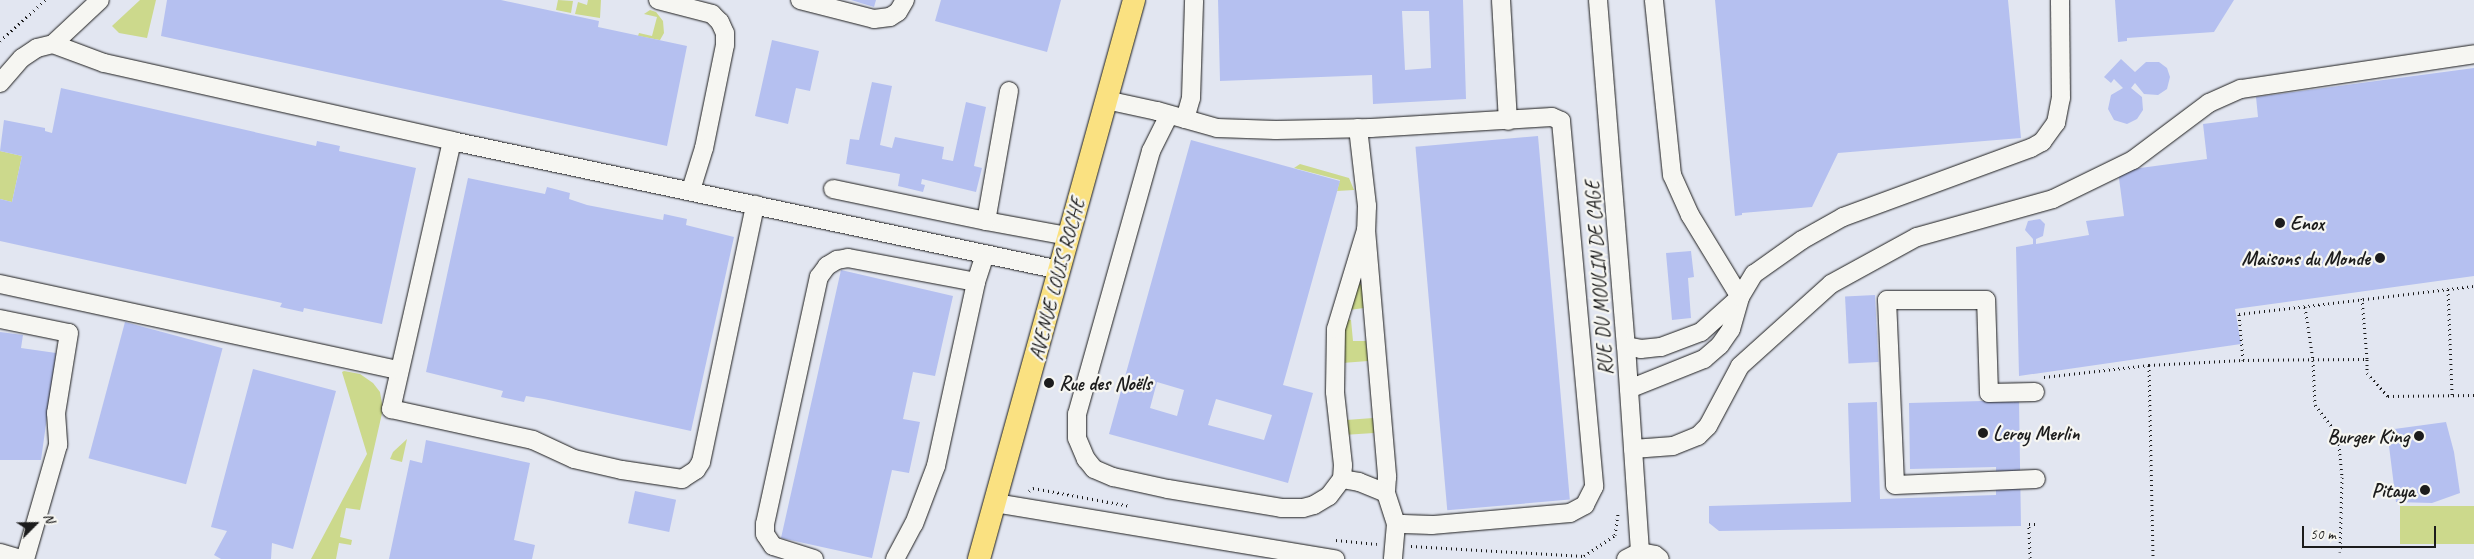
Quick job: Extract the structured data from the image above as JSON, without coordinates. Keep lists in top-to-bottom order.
{
  "streets": {
    "main road": ["AVENUE LOUIS ROCHE"],
    "street": ["RUE DU MOULIN DE CAGE"]
  },
  "places": [
    "Enox",
    "Maisons du Monde",
    "Rue des Noëls",
    "Leroy Merlin",
    "Burger King",
    "Pitaya"
  ],
  "scale_bar": "50 m",
  "north": "top right"
}
